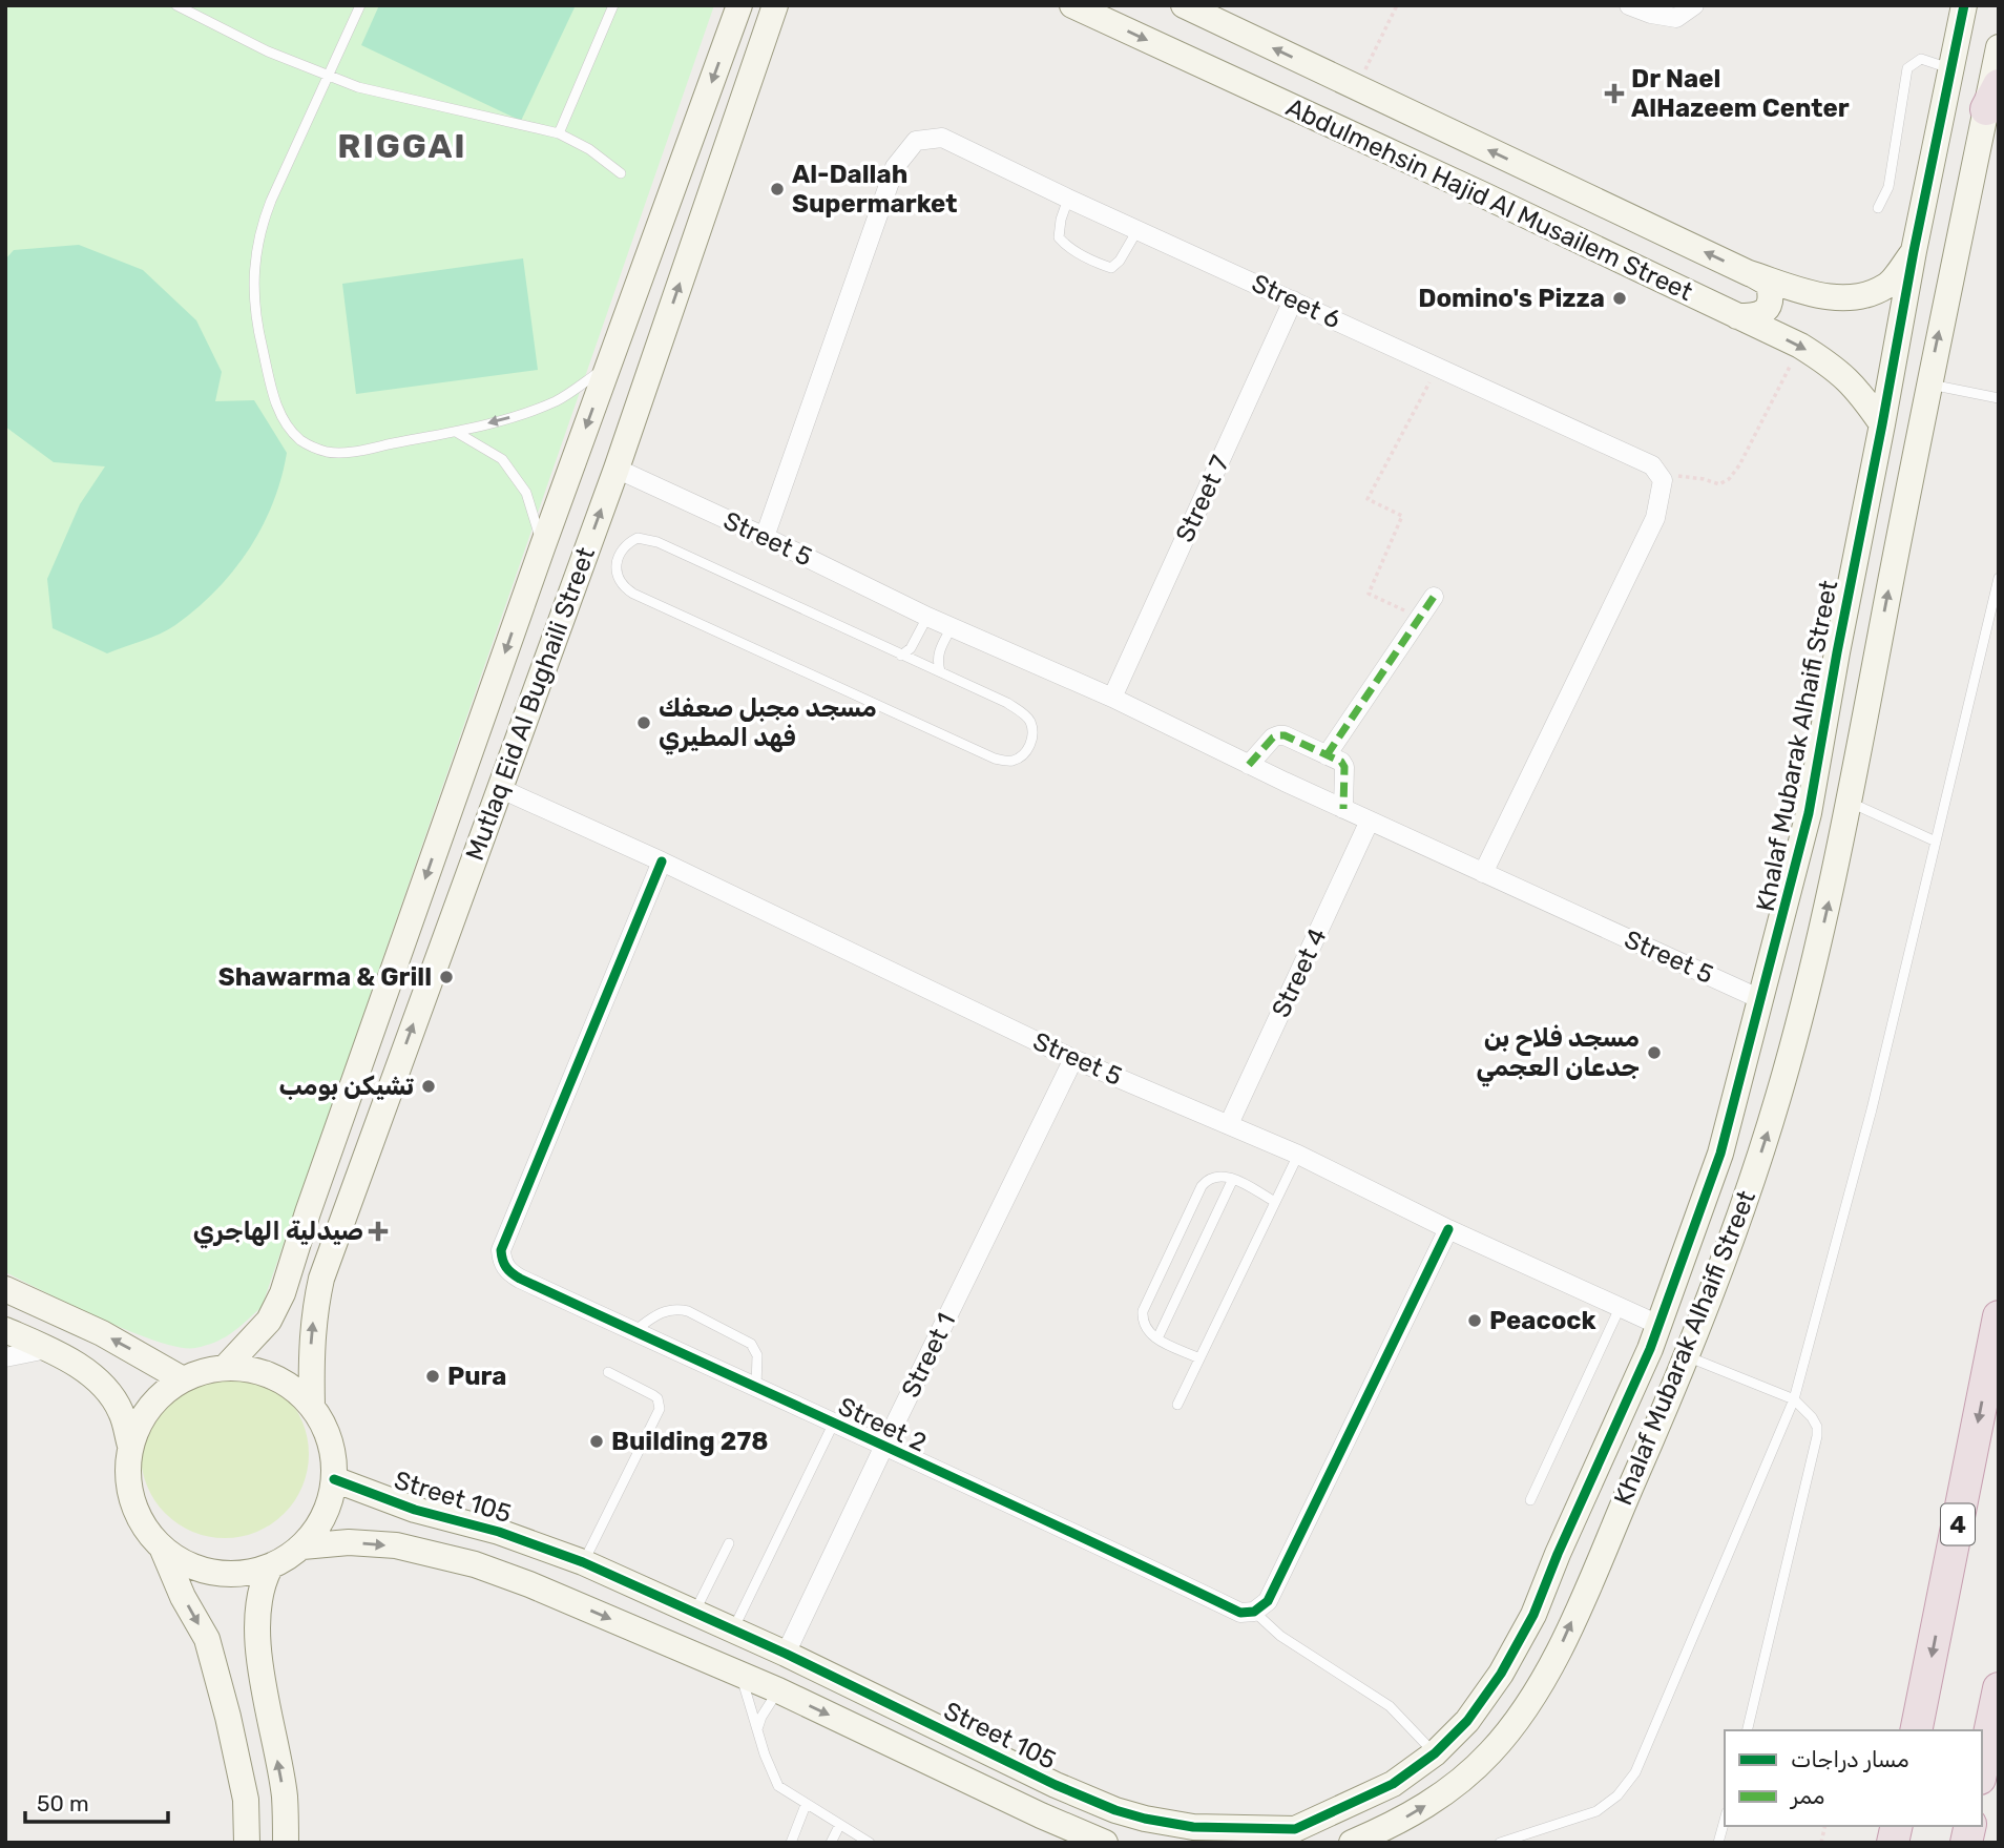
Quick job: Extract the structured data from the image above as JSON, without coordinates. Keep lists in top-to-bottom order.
{
  "streets": {
    "highway": ["4"],
    "street": [
      "Abdulmehsin Hajid Al Musailem Street",
      "Street 6",
      "Street 7",
      "Street 5",
      "Mutlaq Eid Al Bughaili Street",
      "Khalaf Mubarak Alhaifi Street",
      "Street 4",
      "Street 1",
      "Street 2",
      "Street 105"
    ]
  },
  "crossings": [
    ["Abdulmehsin Hajid Al Musailem Street", "Khalaf Mubarak Alhaifi Street"],
    ["Street 6", "Street 7"],
    ["Street 6", "Street 5"],
    ["Street 7", "Street 5"],
    ["Street 5", "Mutlaq Eid Al Bughaili Street"],
    ["Street 5", "Khalaf Mubarak Alhaifi Street"],
    ["Street 5", "Street 4"],
    ["Street 5", "Street 1"],
    ["Street 5", "Street 2"],
    ["Mutlaq Eid Al Bughaili Street", "Street 105"],
    ["Khalaf Mubarak Alhaifi Street", "Street 105"],
    ["Street 1", "Street 2"],
    ["Street 1", "Street 105"]
  ],
  "districts": ["RIGGAI"],
  "places": {
    "health": ["Dr Nael AlHazeem Center", "صيدلية الهاجري"],
    "other": [
      "Al-Dallah Supermarket",
      "Domino's Pizza",
      "مسجد مجبل صعفك فهد المطيري",
      "Shawarma & Grill",
      "مسجد فلاح بن جدعان العجمي",
      "تشيكن بومب",
      "Peacock",
      "Pura",
      "Building 278"
    ]
  },
  "legend": ["مسار دراجات", "ممر"],
  "scale_bar": "50 m"
}
